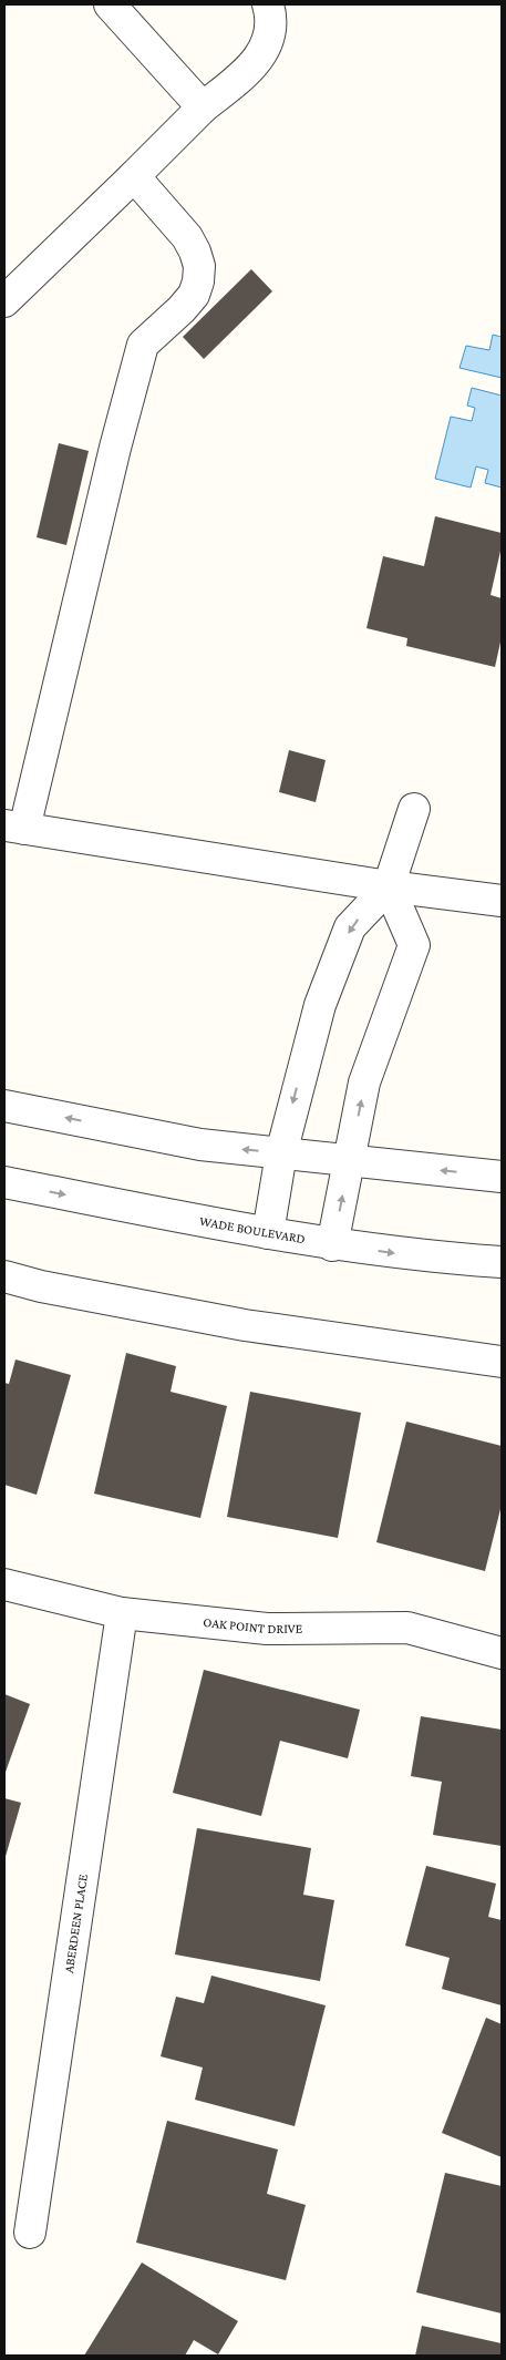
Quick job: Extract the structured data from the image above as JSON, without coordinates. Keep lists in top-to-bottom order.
{
  "streets": {
    "street": ["WADE BOULEVARD", "OAK POINT DRIVE", "ABERDEEN PLACE"]
  },
  "crossings": [
    ["OAK POINT DRIVE", "ABERDEEN PLACE"]
  ]
}
